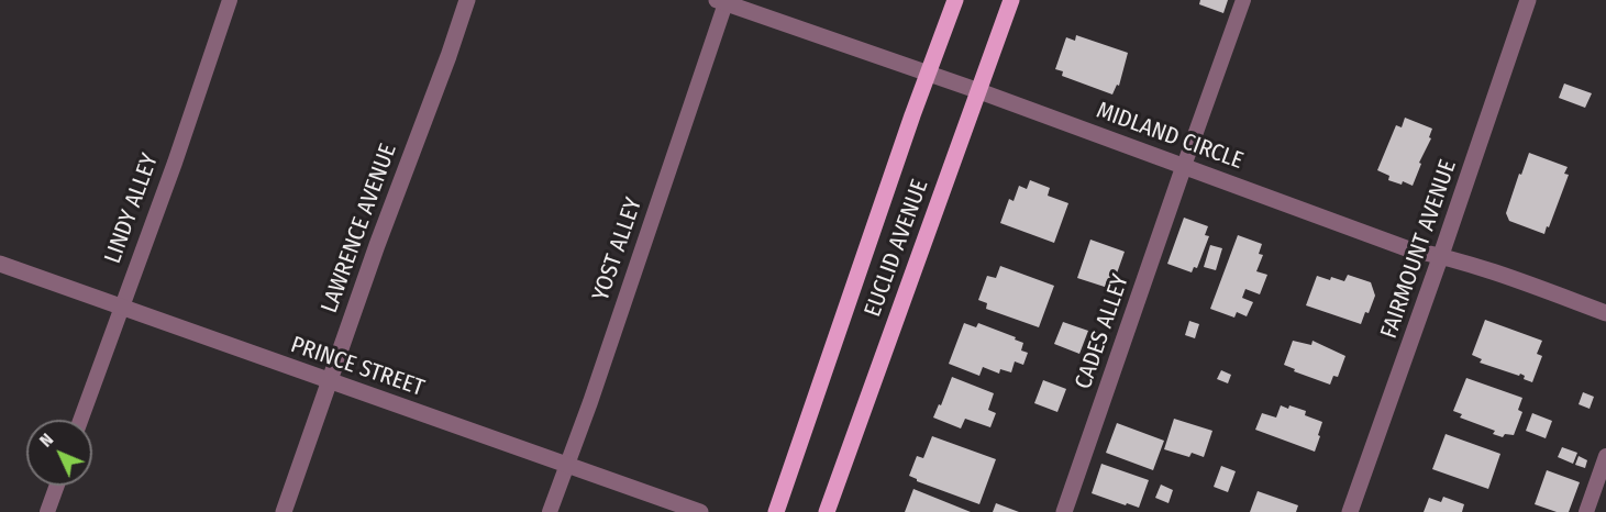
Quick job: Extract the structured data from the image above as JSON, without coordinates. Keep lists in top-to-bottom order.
{
  "streets": {
    "main road": ["EUCLID AVENUE"],
    "street": [
      "MIDLAND CIRCLE",
      "LAWRENCE AVENUE",
      "FAIRMOUNT AVENUE",
      "CADES ALLEY",
      "PRINCE STREET"
    ],
    "lane": ["LINDY ALLEY", "YOST ALLEY"]
  },
  "crossings": [
    ["MIDLAND CIRCLE", "EUCLID AVENUE"],
    ["MIDLAND CIRCLE", "YOST ALLEY"],
    ["MIDLAND CIRCLE", "FAIRMOUNT AVENUE"],
    ["MIDLAND CIRCLE", "CADES ALLEY"],
    ["LINDY ALLEY", "PRINCE STREET"],
    ["LAWRENCE AVENUE", "PRINCE STREET"],
    ["YOST ALLEY", "PRINCE STREET"]
  ],
  "north": "top left"
}
